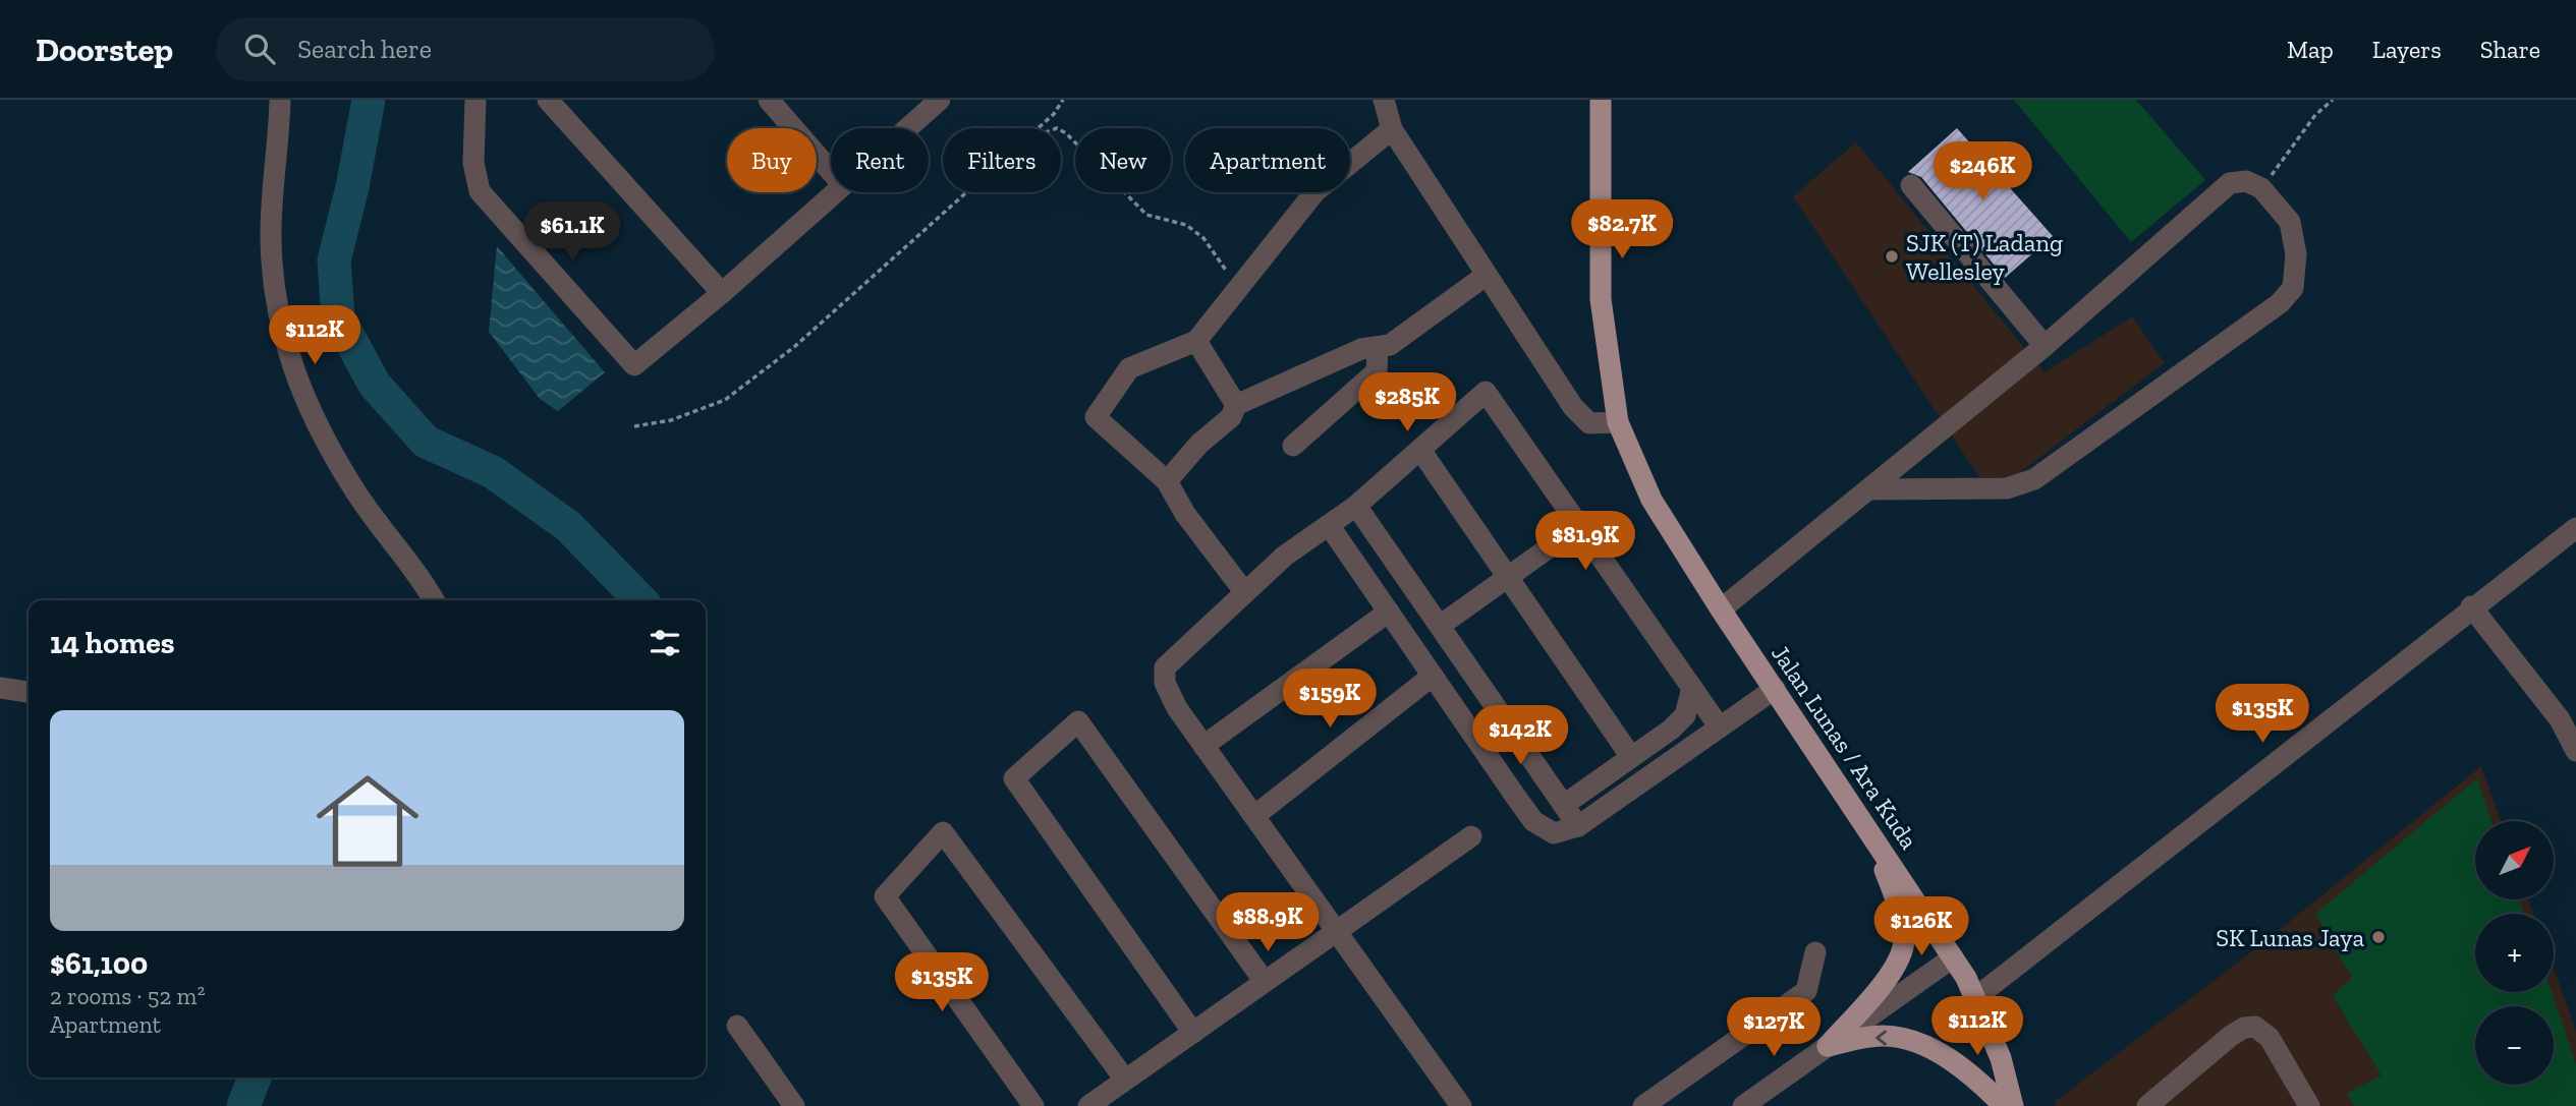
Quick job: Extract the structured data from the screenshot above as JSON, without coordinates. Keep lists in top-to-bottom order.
{
  "streets": {
    "main road": ["Jalan Lunas / Ara Kuda"]
  },
  "places": ["SJK (T) Ladang Wellesley", "SK Lunas Jaya"],
  "north": "top right",
  "page": {
    "header": "Doorstep",
    "search": "Search here",
    "nav": ["Map", "Layers", "Share"],
    "chip": [
      "Buy",
      "Rent",
      "Filters",
      "New",
      "Apartment"
    ],
    "price": [
      "$246K",
      "$82.7K",
      "$61.1K",
      "$112K",
      "$285K",
      "$81.9K",
      "$159K",
      "$135K",
      "$142K",
      "$88.9K",
      "$126K",
      "$135K",
      "$112K",
      "$127K"
    ],
    "heading": "14 homes",
    "list": [
      {
        "name": "$61,100",
        "note": "2 rooms · 52 m² · Apartment"
      }
    ],
    "map_buttons": ["+", "−"]
  }
}
